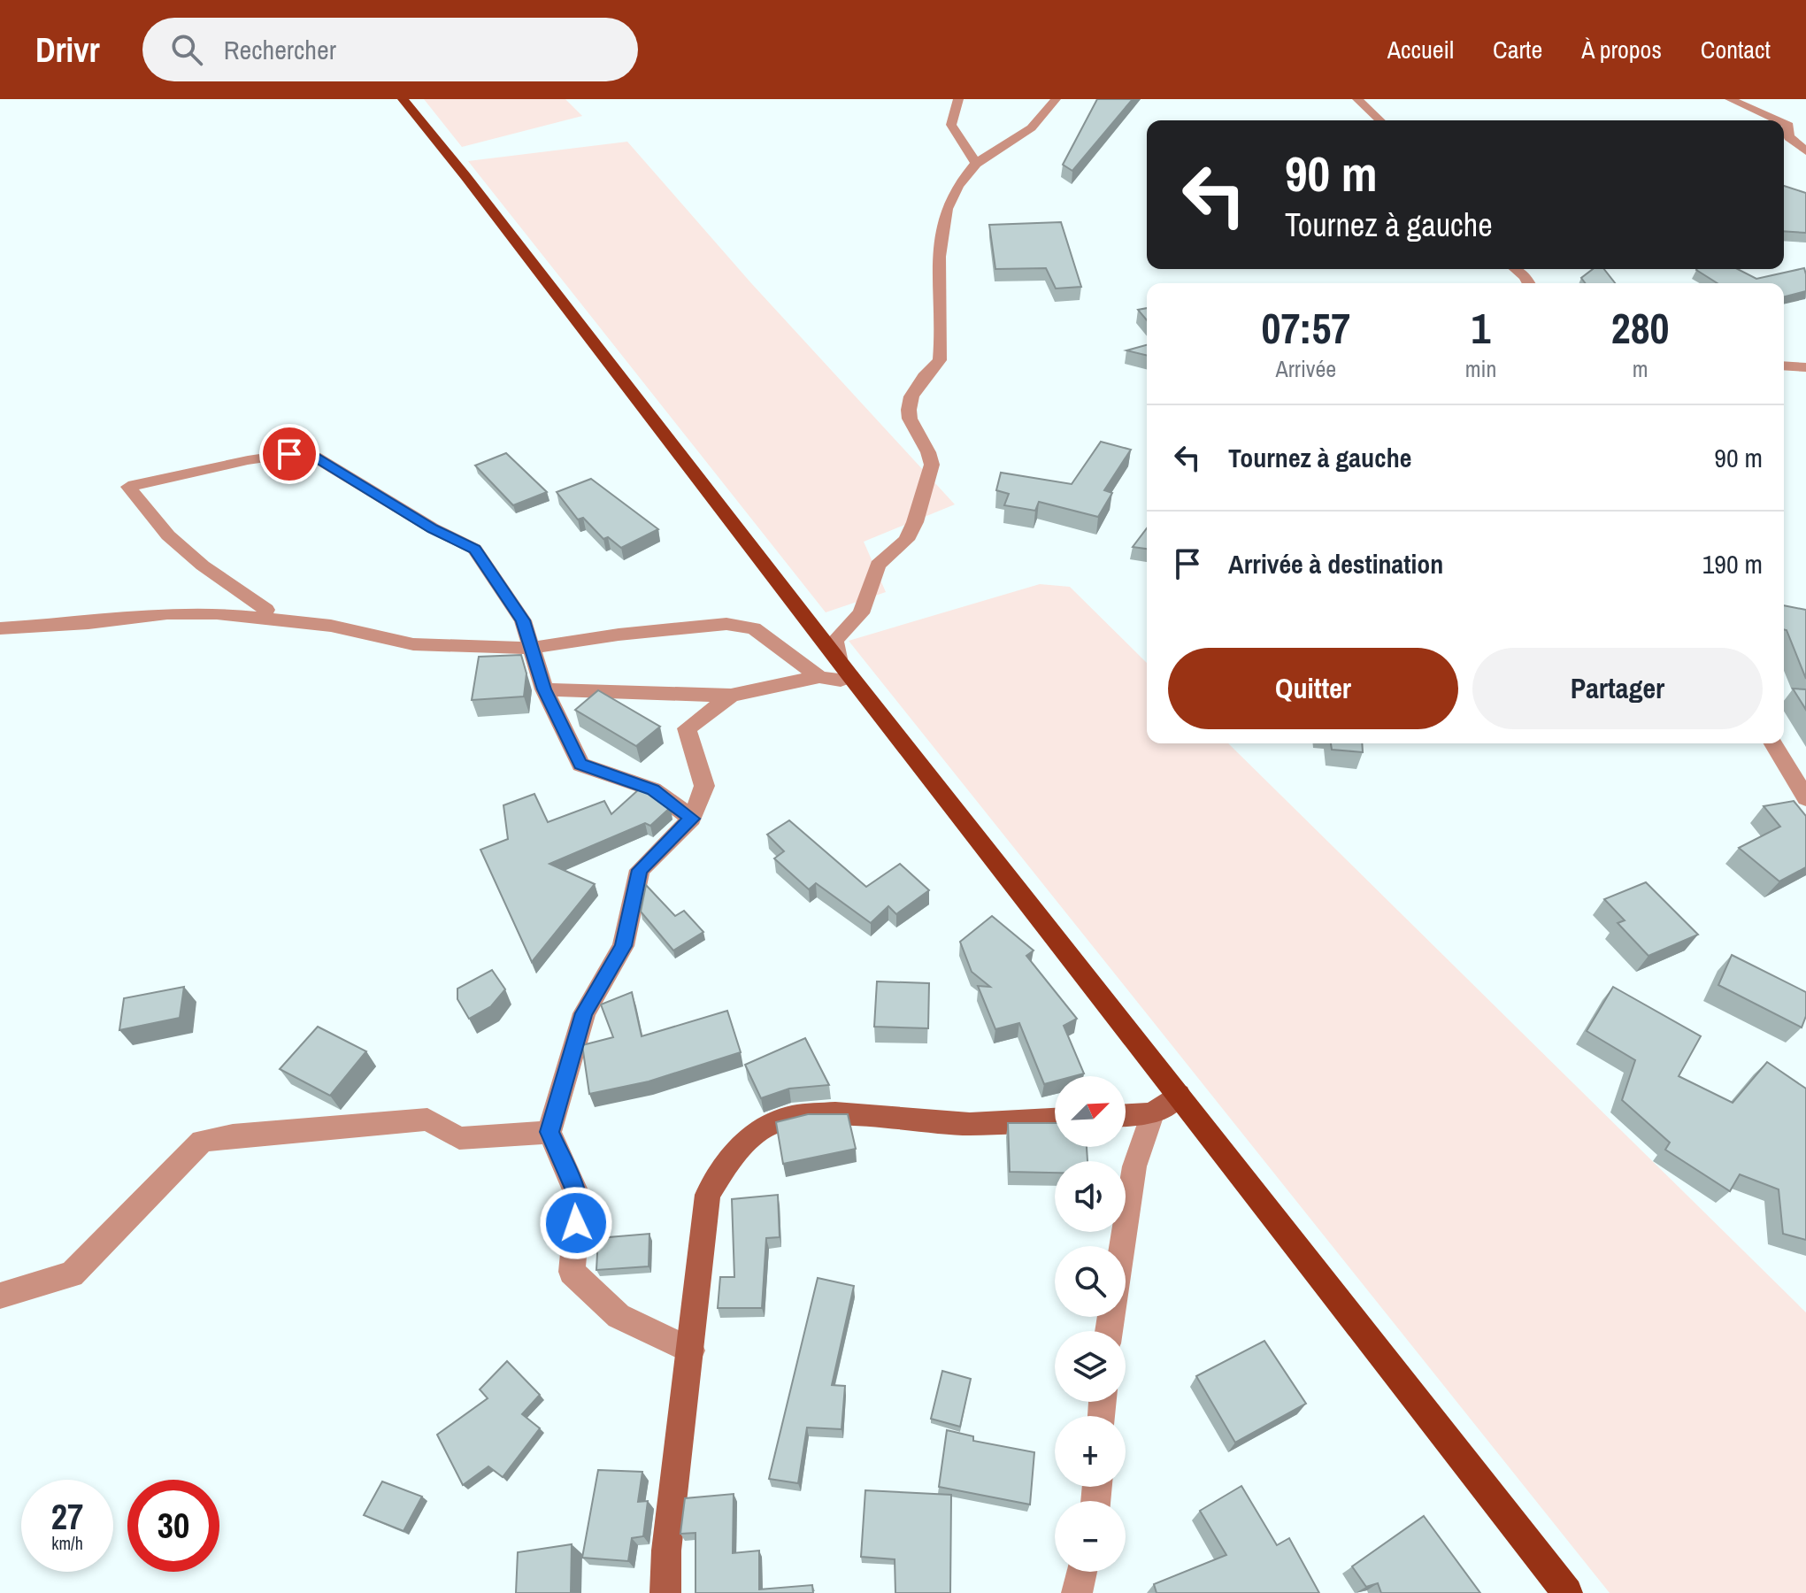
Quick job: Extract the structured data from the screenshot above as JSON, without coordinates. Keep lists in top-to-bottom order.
{
  "north": "top right",
  "page": {
    "header": "Drivr",
    "search": "Rechercher",
    "nav": [
      "Accueil",
      "Carte",
      "À propos",
      "Contact"
    ],
    "turn": ["90 m", "Tournez à gauche"],
    "eta": [
      "07:57",
      "Arrivée",
      "1",
      "min",
      "280",
      "m"
    ],
    "list": [
      {
        "name": "Tournez à gauche",
        "value": "90 m"
      },
      {
        "name": "Arrivée à destination",
        "value": "190 m"
      }
    ],
    "buttons": ["Quitter", "Partager"],
    "map_buttons": ["+", "−"],
    "speed": "27 km/h",
    "limit": "30"
  }
}
